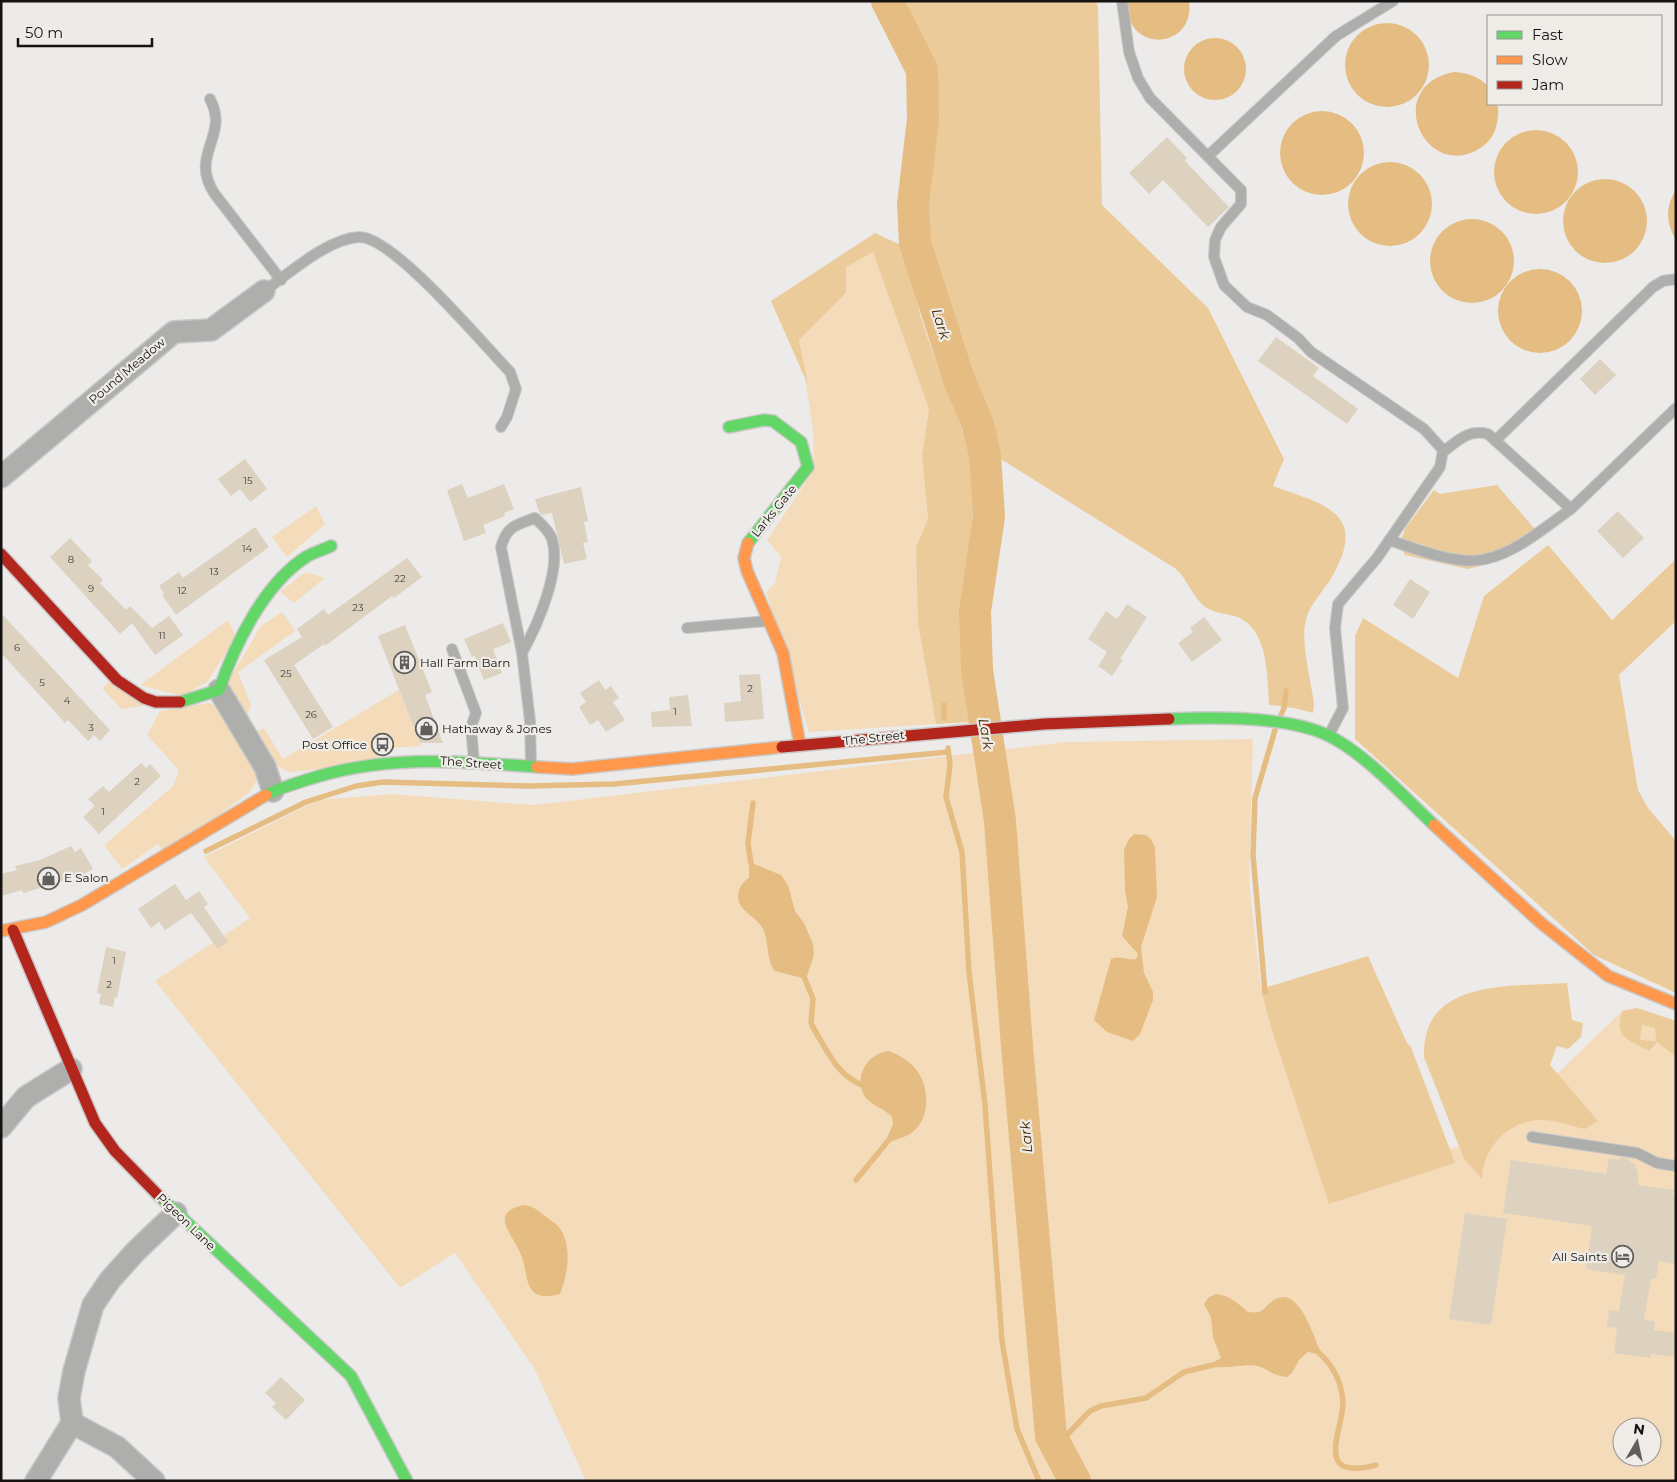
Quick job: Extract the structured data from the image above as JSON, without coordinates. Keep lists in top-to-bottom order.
{
  "streets": {
    "main road": ["Larks Gate", "The Street", "Pigeon Lane"],
    "street": ["Pound Meadow"]
  },
  "crossings": [
    ["Larks Gate", "The Street"],
    ["The Street", "Pigeon Lane"]
  ],
  "water": ["Lark"],
  "places": {
    "building": ["Hall Farm Barn"],
    "shop": ["Hathaway & Jones", "E Salon"],
    "bus stop": ["Post Office"],
    "hotel": ["All Saints"]
  },
  "house_numbers": [
    "15",
    "14",
    "8",
    "13",
    "22",
    "9",
    "12",
    "23",
    "11",
    "6",
    "25",
    "5",
    "2",
    "4",
    "1",
    "26",
    "3",
    "2",
    "1",
    "1",
    "2"
  ],
  "legend": ["Fast", "Slow", "Jam"],
  "scale_bar": "50 m",
  "north": "top"
}
